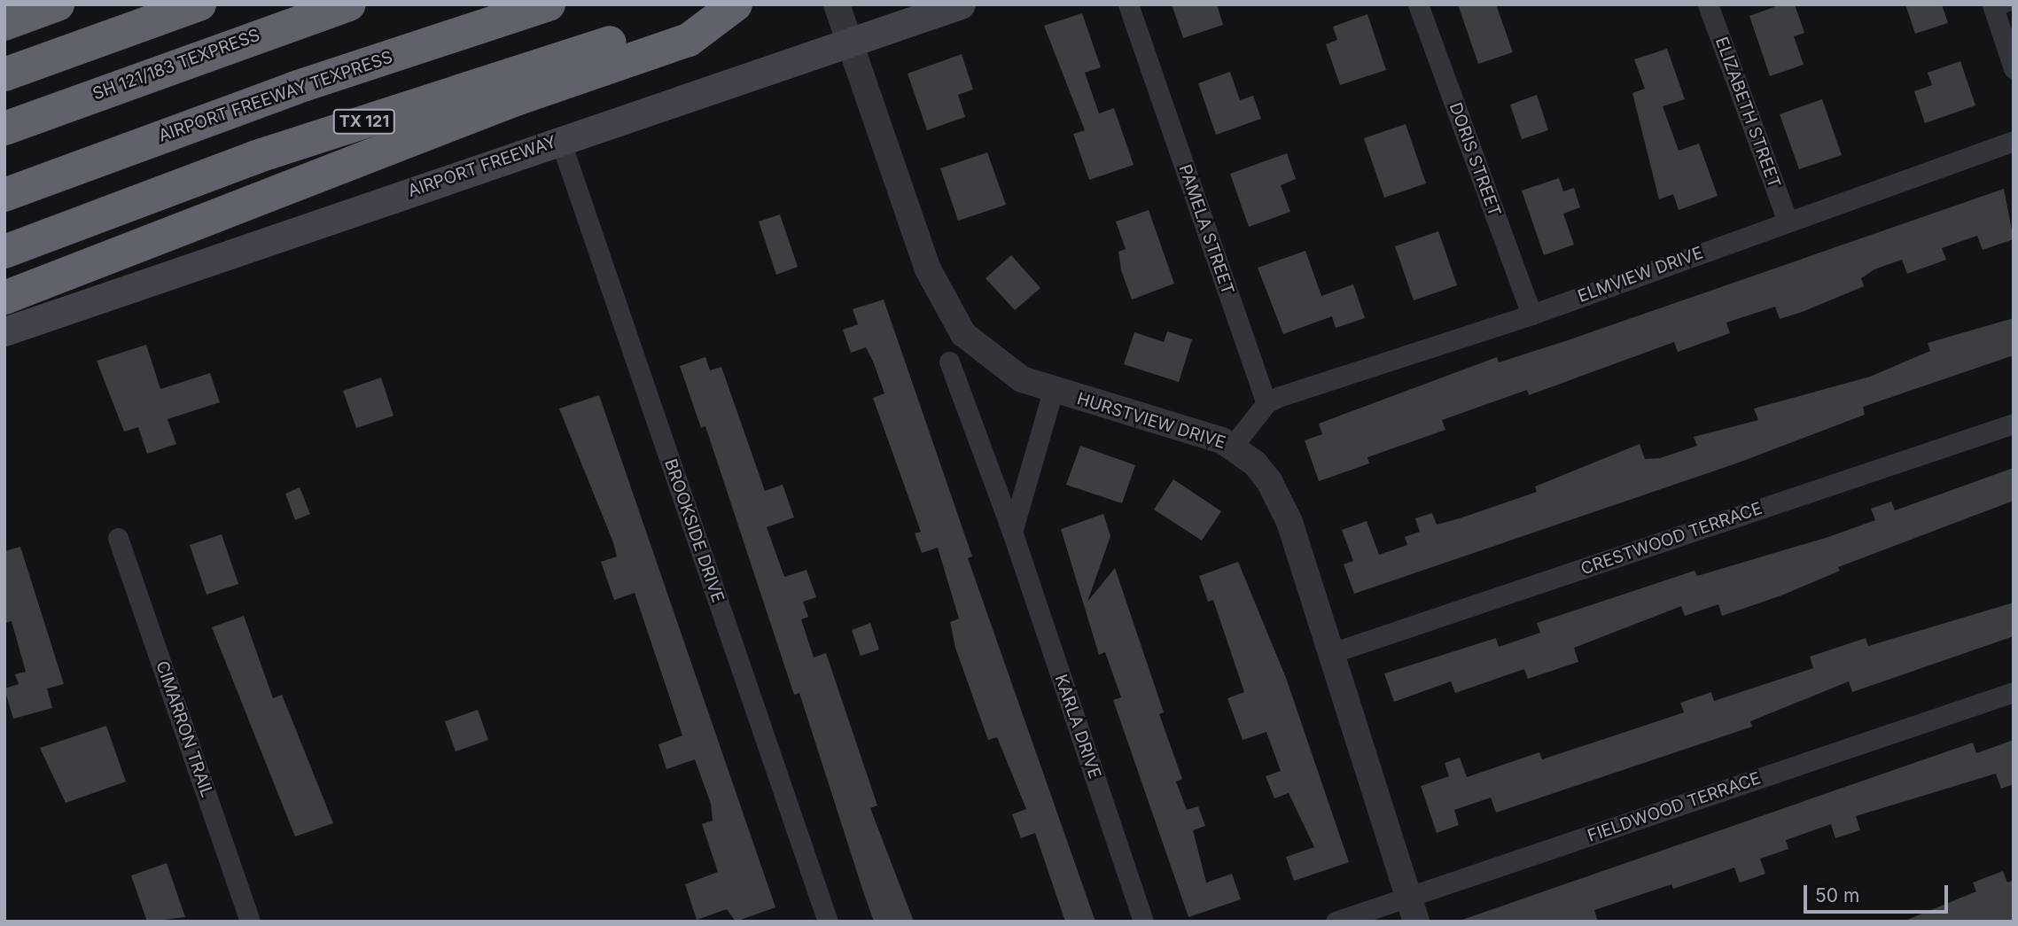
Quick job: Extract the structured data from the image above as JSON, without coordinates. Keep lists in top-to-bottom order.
{
  "streets": {
    "highway": ["SH 121/183 TEXPRESS", "AIRPORT FREEWAY TEXPRESS", "TX 121"],
    "main road": ["AIRPORT FREEWAY"],
    "street": [
      "ELIZABETH STREET",
      "DORIS STREET",
      "PAMELA STREET",
      "ELMVIEW DRIVE",
      "HURSTVIEW DRIVE",
      "BROOKSIDE DRIVE",
      "CRESTWOOD TERRACE",
      "KARLA DRIVE",
      "CIMARRON TRAIL",
      "FIELDWOOD TERRACE"
    ]
  },
  "crossings": [
    ["ELIZABETH STREET", "ELMVIEW DRIVE"],
    ["DORIS STREET", "ELMVIEW DRIVE"],
    ["AIRPORT FREEWAY", "HURSTVIEW DRIVE"],
    ["AIRPORT FREEWAY", "BROOKSIDE DRIVE"],
    ["PAMELA STREET", "ELMVIEW DRIVE"],
    ["HURSTVIEW DRIVE", "CRESTWOOD TERRACE"],
    ["HURSTVIEW DRIVE", "FIELDWOOD TERRACE"]
  ],
  "scale_bar": "50 m"
}
